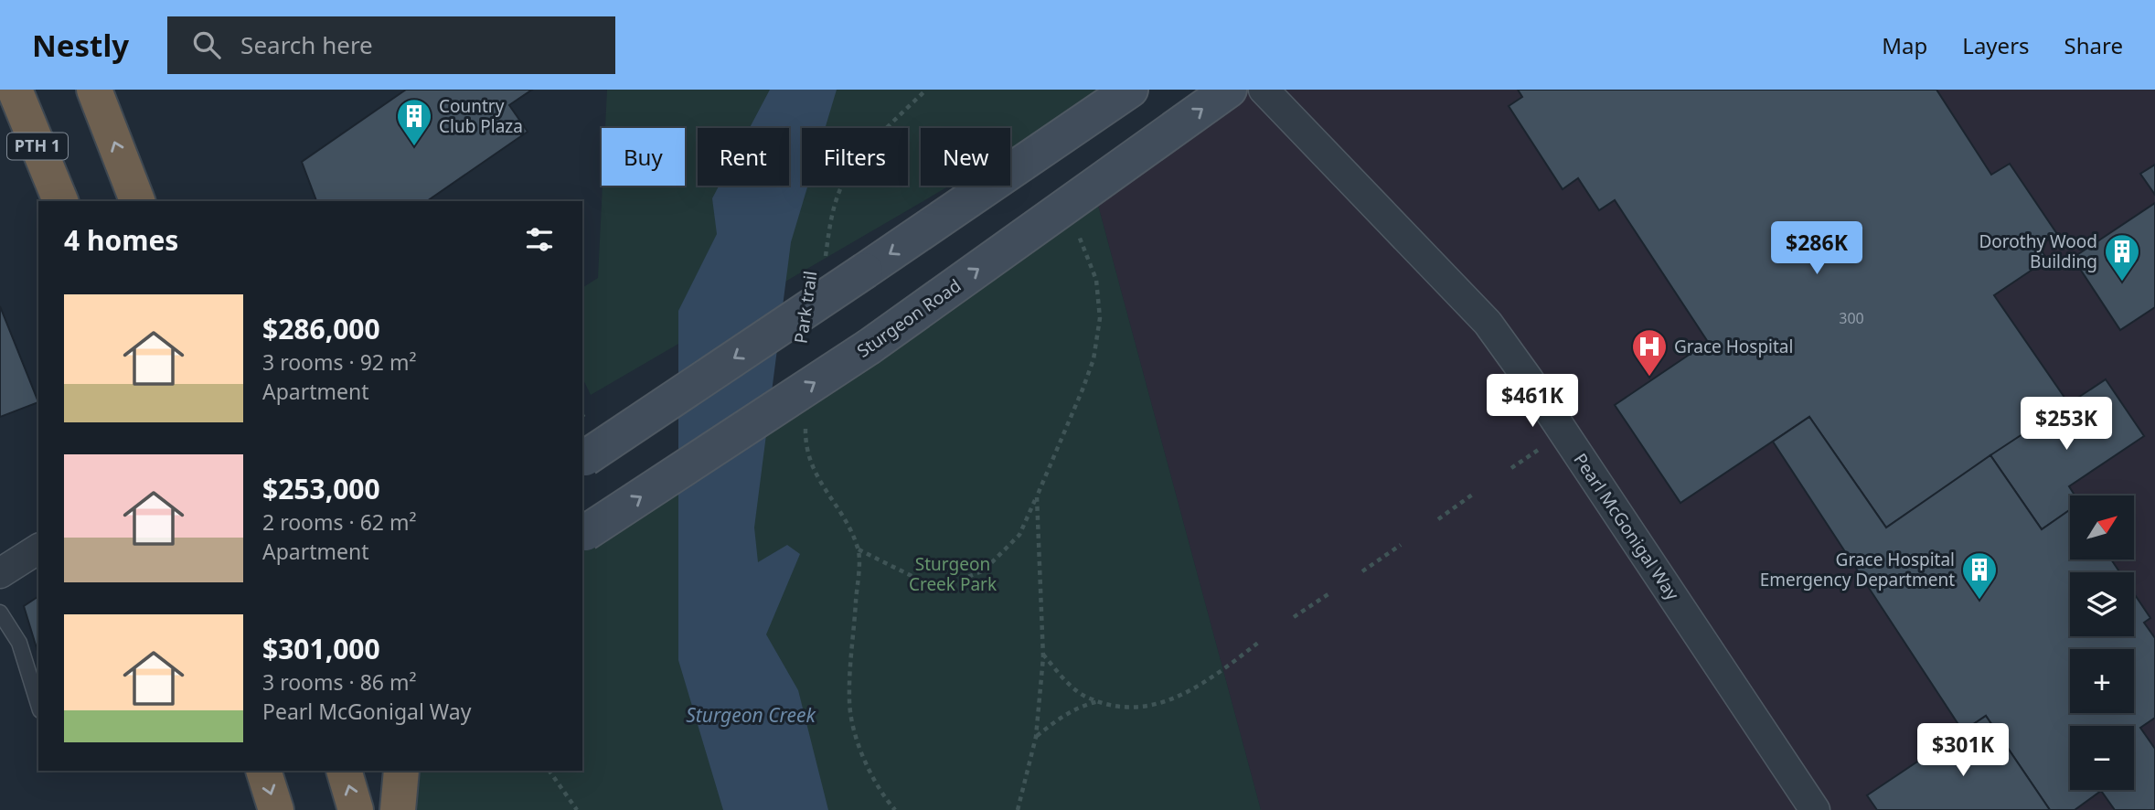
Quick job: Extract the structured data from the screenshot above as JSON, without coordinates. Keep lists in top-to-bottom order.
{
  "streets": {
    "highway": ["PTH 1"],
    "main road": ["Sturgeon Road"],
    "street": ["Pearl McGonigal Way"],
    "path": ["Park trail"]
  },
  "water": ["Sturgeon Creek"],
  "parks": ["Sturgeon Creek Park"],
  "places": {
    "building": ["Country Club Plaza", "Dorothy Wood Building", "Grace Hospital Emergency Department"],
    "hospital": ["Grace Hospital"]
  },
  "house_numbers": ["300"],
  "north": "top right",
  "page": {
    "header": "Nestly",
    "search": "Search here",
    "nav": ["Map", "Layers", "Share"],
    "chip": [
      "Buy",
      "Rent",
      "Filters",
      "New"
    ],
    "heading": "4 homes",
    "price": [
      "$286K",
      "$461K",
      "$253K",
      "$301K"
    ],
    "list": [
      {
        "name": "$286,000",
        "note": "3 rooms · 92 m² · Apartment"
      },
      {
        "name": "$253,000",
        "note": "2 rooms · 62 m² · Apartment"
      },
      {
        "name": "$301,000",
        "note": "3 rooms · 86 m² · Pearl McGonigal Way"
      }
    ],
    "map_buttons": ["+", "−"]
  }
}
